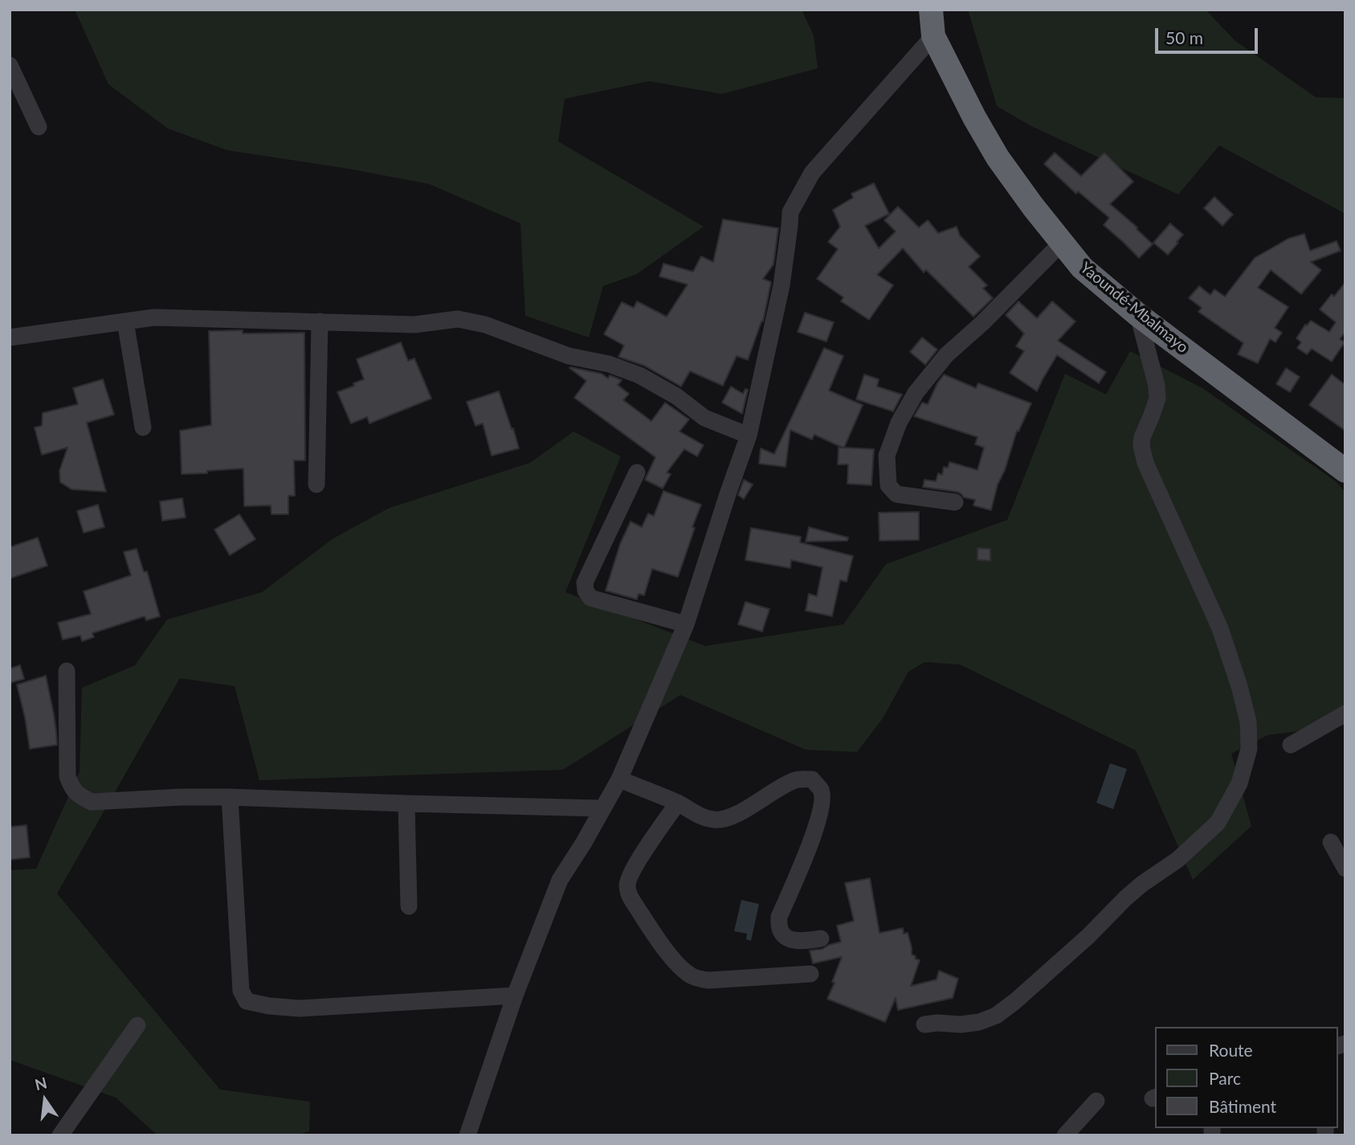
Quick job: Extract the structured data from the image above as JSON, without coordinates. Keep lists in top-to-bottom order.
{
  "streets": {
    "highway": ["Yaoundé-Mbalmayo"]
  },
  "legend": ["Route", "Parc", "Bâtiment"],
  "scale_bar": "50 m",
  "north": "top"
}
